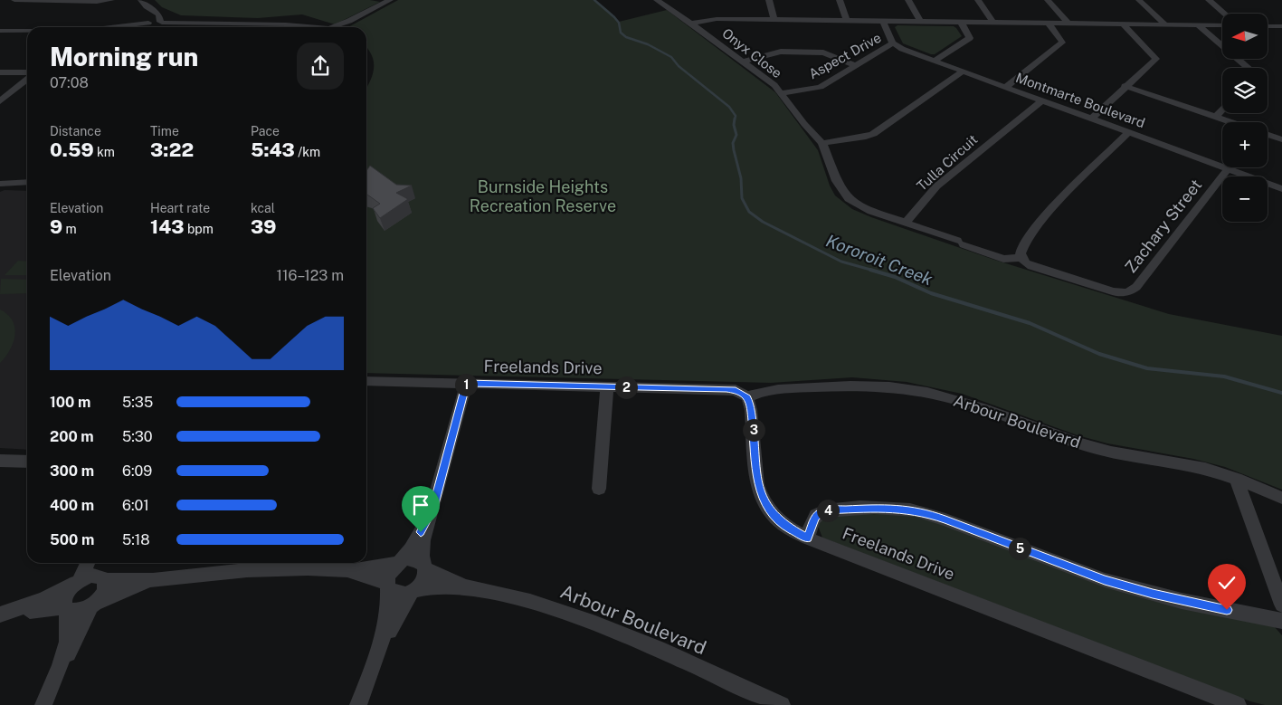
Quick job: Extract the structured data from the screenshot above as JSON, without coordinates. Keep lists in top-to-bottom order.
{
  "streets": {
    "street": [
      "Onyx Close",
      "Aspect Drive",
      "Montmarte Boulevard",
      "Tulla Circuit",
      "Zachary Street",
      "Freelands Drive",
      "Arbour Boulevard"
    ]
  },
  "crossings": [
    ["Onyx Close", "Aspect Drive"],
    ["Aspect Drive", "Montmarte Boulevard"],
    ["Montmarte Boulevard", "Tulla Circuit"],
    ["Montmarte Boulevard", "Zachary Street"],
    ["Freelands Drive", "Arbour Boulevard"]
  ],
  "water": ["Kororoit Creek"],
  "parks": ["Burnside Heights Recreation Reserve"],
  "north": "left",
  "page": {
    "map_buttons": ["+", "−"],
    "heading": ["Morning run", "07:08"],
    "stats": [
      ["Distance", "0.59 km"],
      ["Time", "3:22"],
      ["Pace", "5:43 /km"],
      ["Elevation", "9 m"],
      ["Heart rate", "143 bpm"],
      ["kcal", "39"]
    ],
    "chart": ["Elevation", "116–123 m"],
    "pins": [
      "1",
      "2",
      "3",
      "4",
      "5"
    ],
    "list": [
      {
        "name": "100 m",
        "note": "5:35"
      },
      {
        "name": "200 m",
        "note": "5:30"
      },
      {
        "name": "300 m",
        "note": "6:09"
      },
      {
        "name": "400 m",
        "note": "6:01"
      },
      {
        "name": "500 m",
        "note": "5:18"
      }
    ]
  }
}
